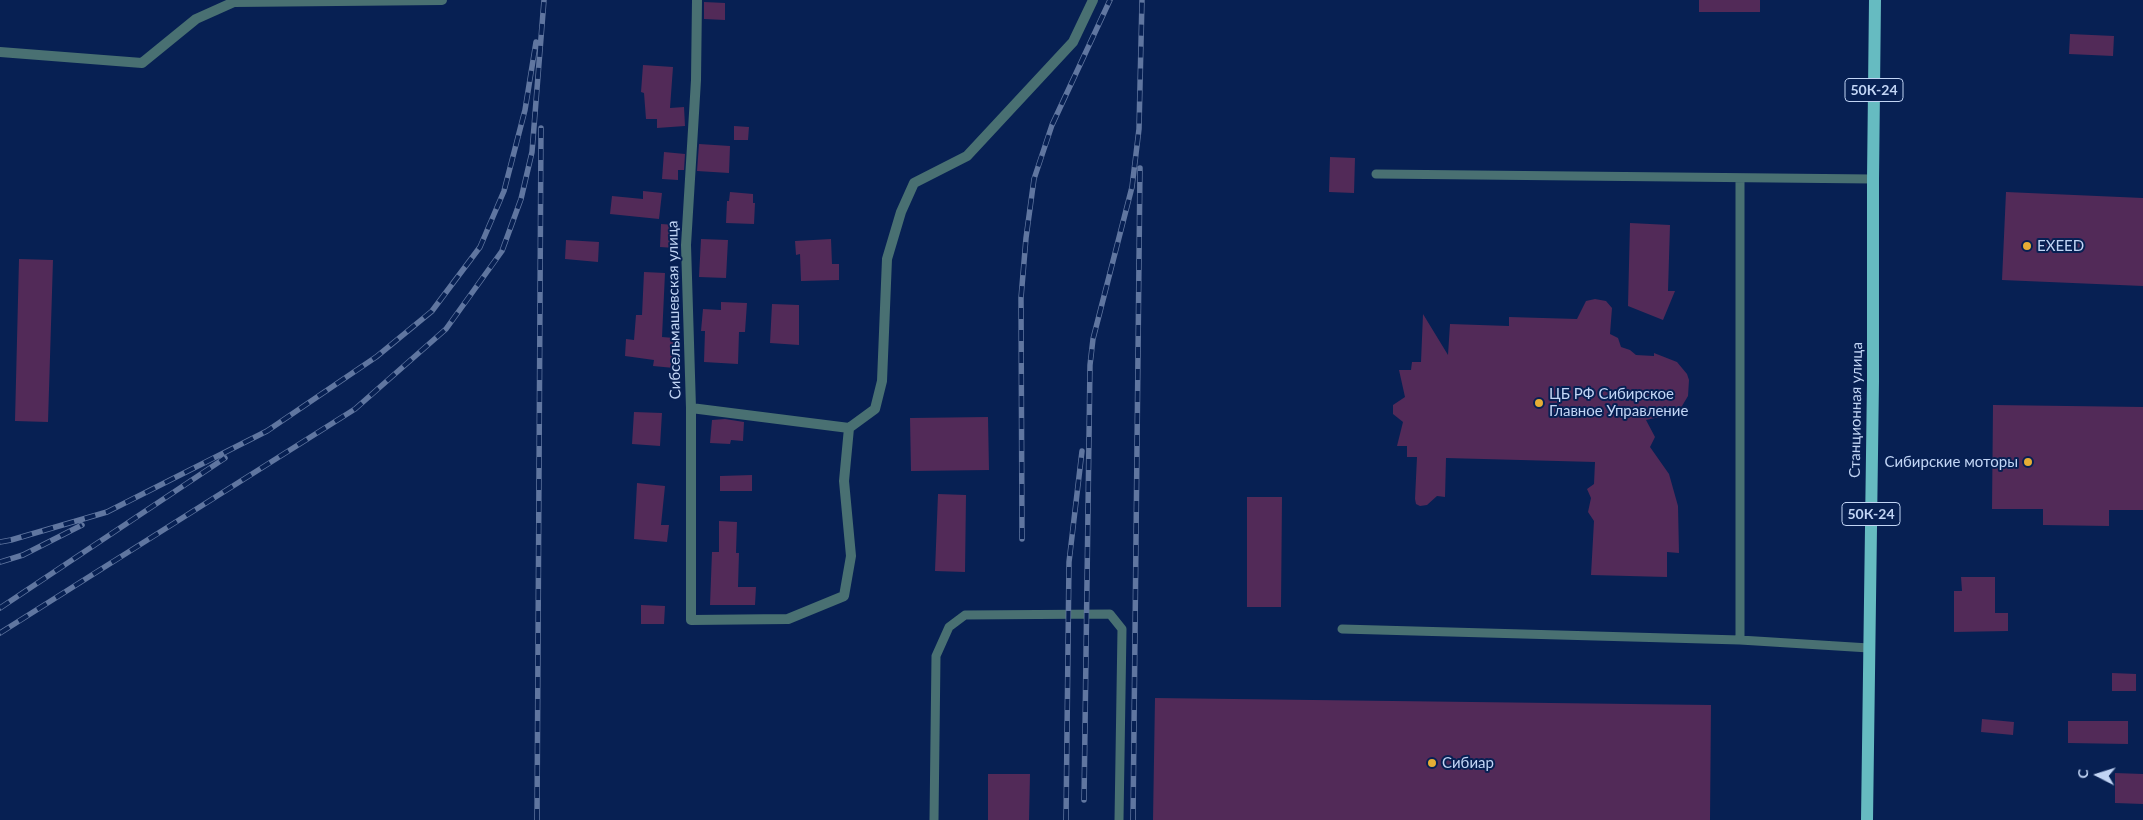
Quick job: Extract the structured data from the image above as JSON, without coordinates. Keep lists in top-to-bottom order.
{
  "streets": {
    "main road": ["50К-24", "Станционная улица"],
    "street": ["Сибсельмашевская улица"]
  },
  "places": [
    "EXEED",
    "ЦБ РФ Сибирское Главное Управление",
    "Сибирские моторы",
    "Сибиар"
  ],
  "north": "left"
}
